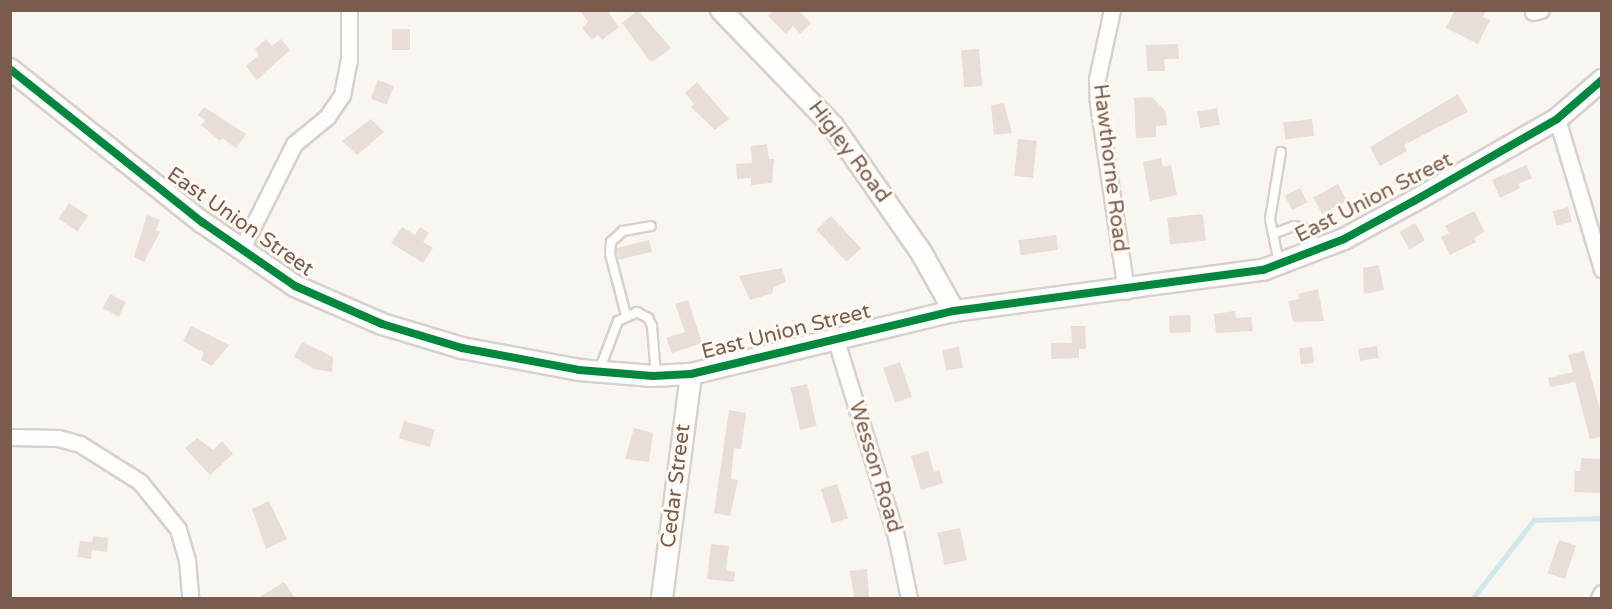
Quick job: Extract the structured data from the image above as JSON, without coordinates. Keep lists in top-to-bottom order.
{
  "streets": {
    "street": [
      "Higley Road",
      "Hawthorne Road",
      "East Union Street",
      "Wesson Road",
      "Cedar Street"
    ]
  },
  "crossings": [
    ["Higley Road", "East Union Street"],
    ["Hawthorne Road", "East Union Street"],
    ["East Union Street", "Wesson Road"],
    ["East Union Street", "Cedar Street"]
  ]
}
